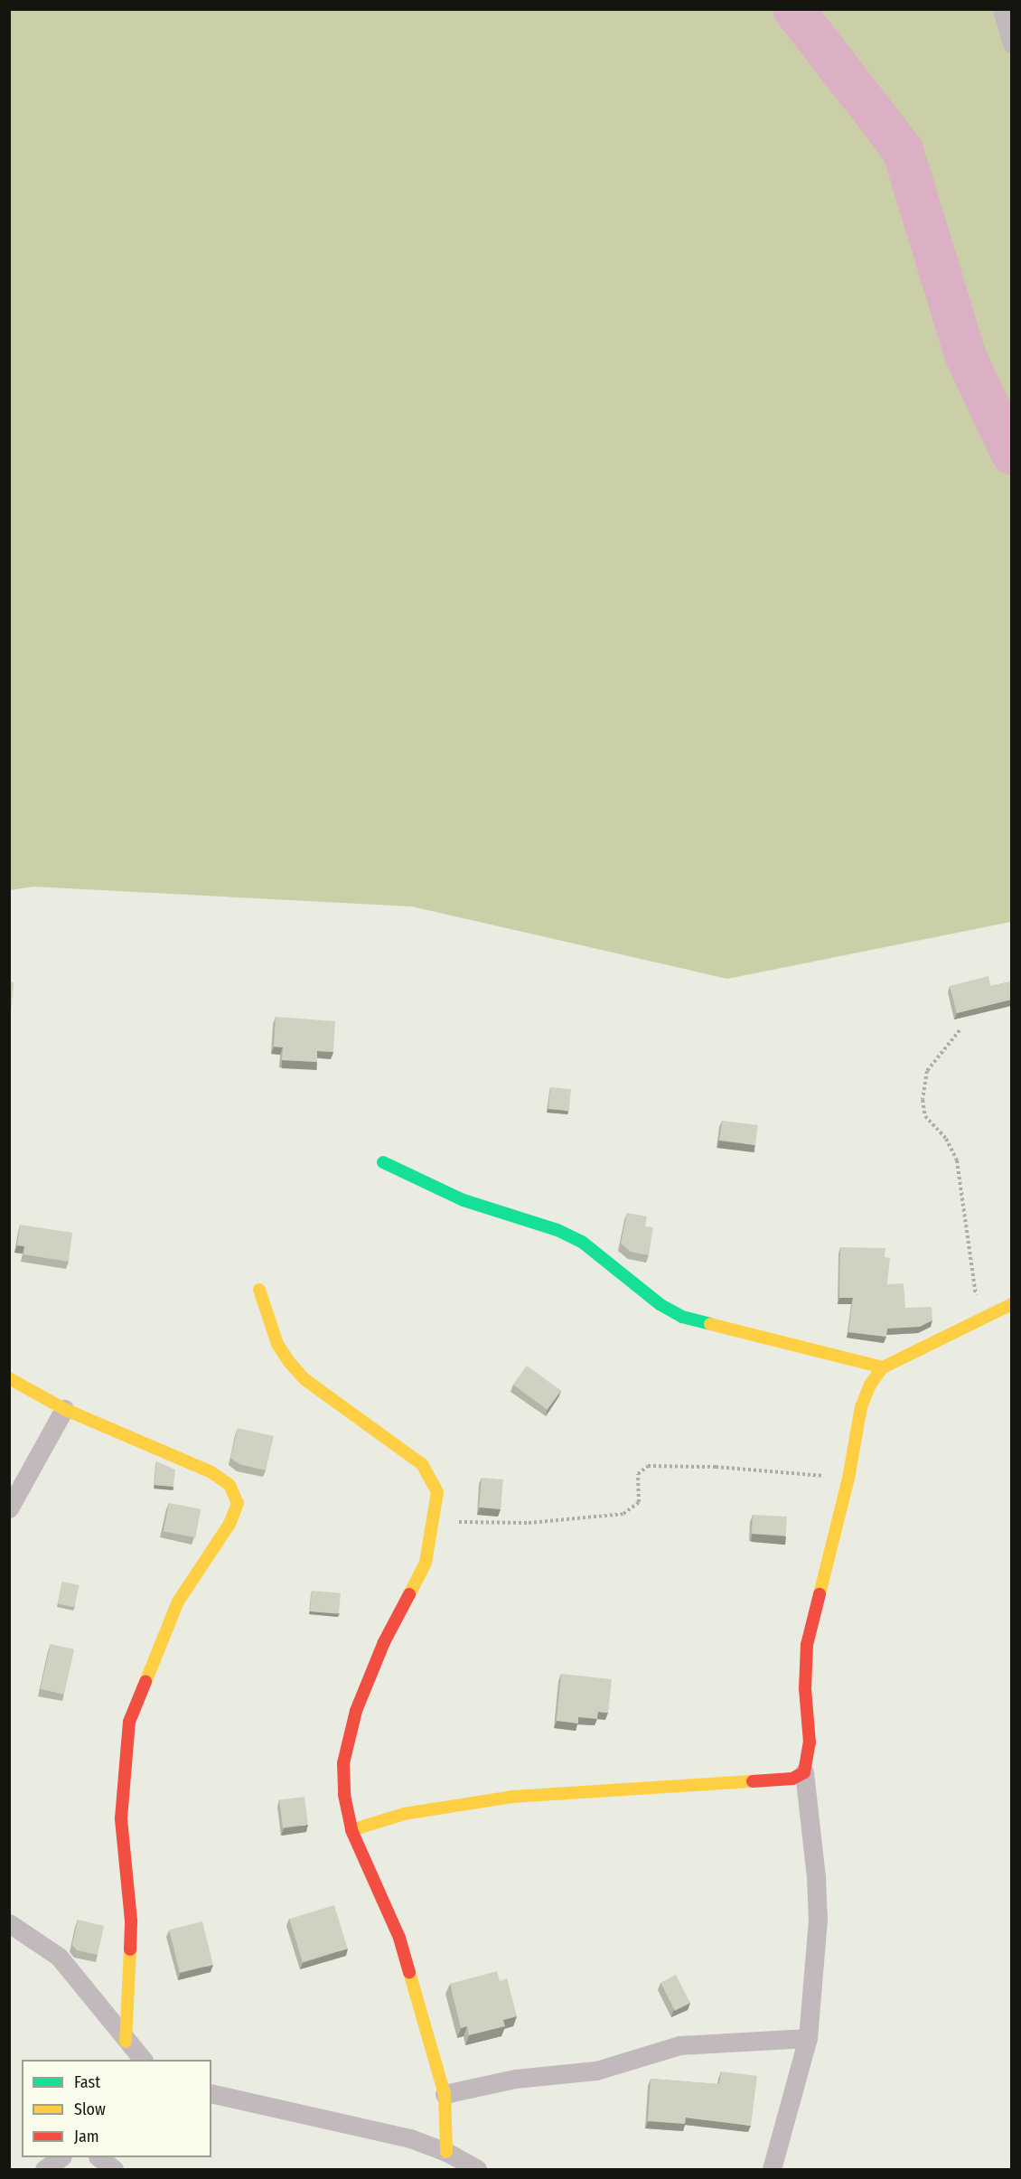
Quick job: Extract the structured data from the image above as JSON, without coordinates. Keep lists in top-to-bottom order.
{
  "legend": ["Fast", "Slow", "Jam"]
}
